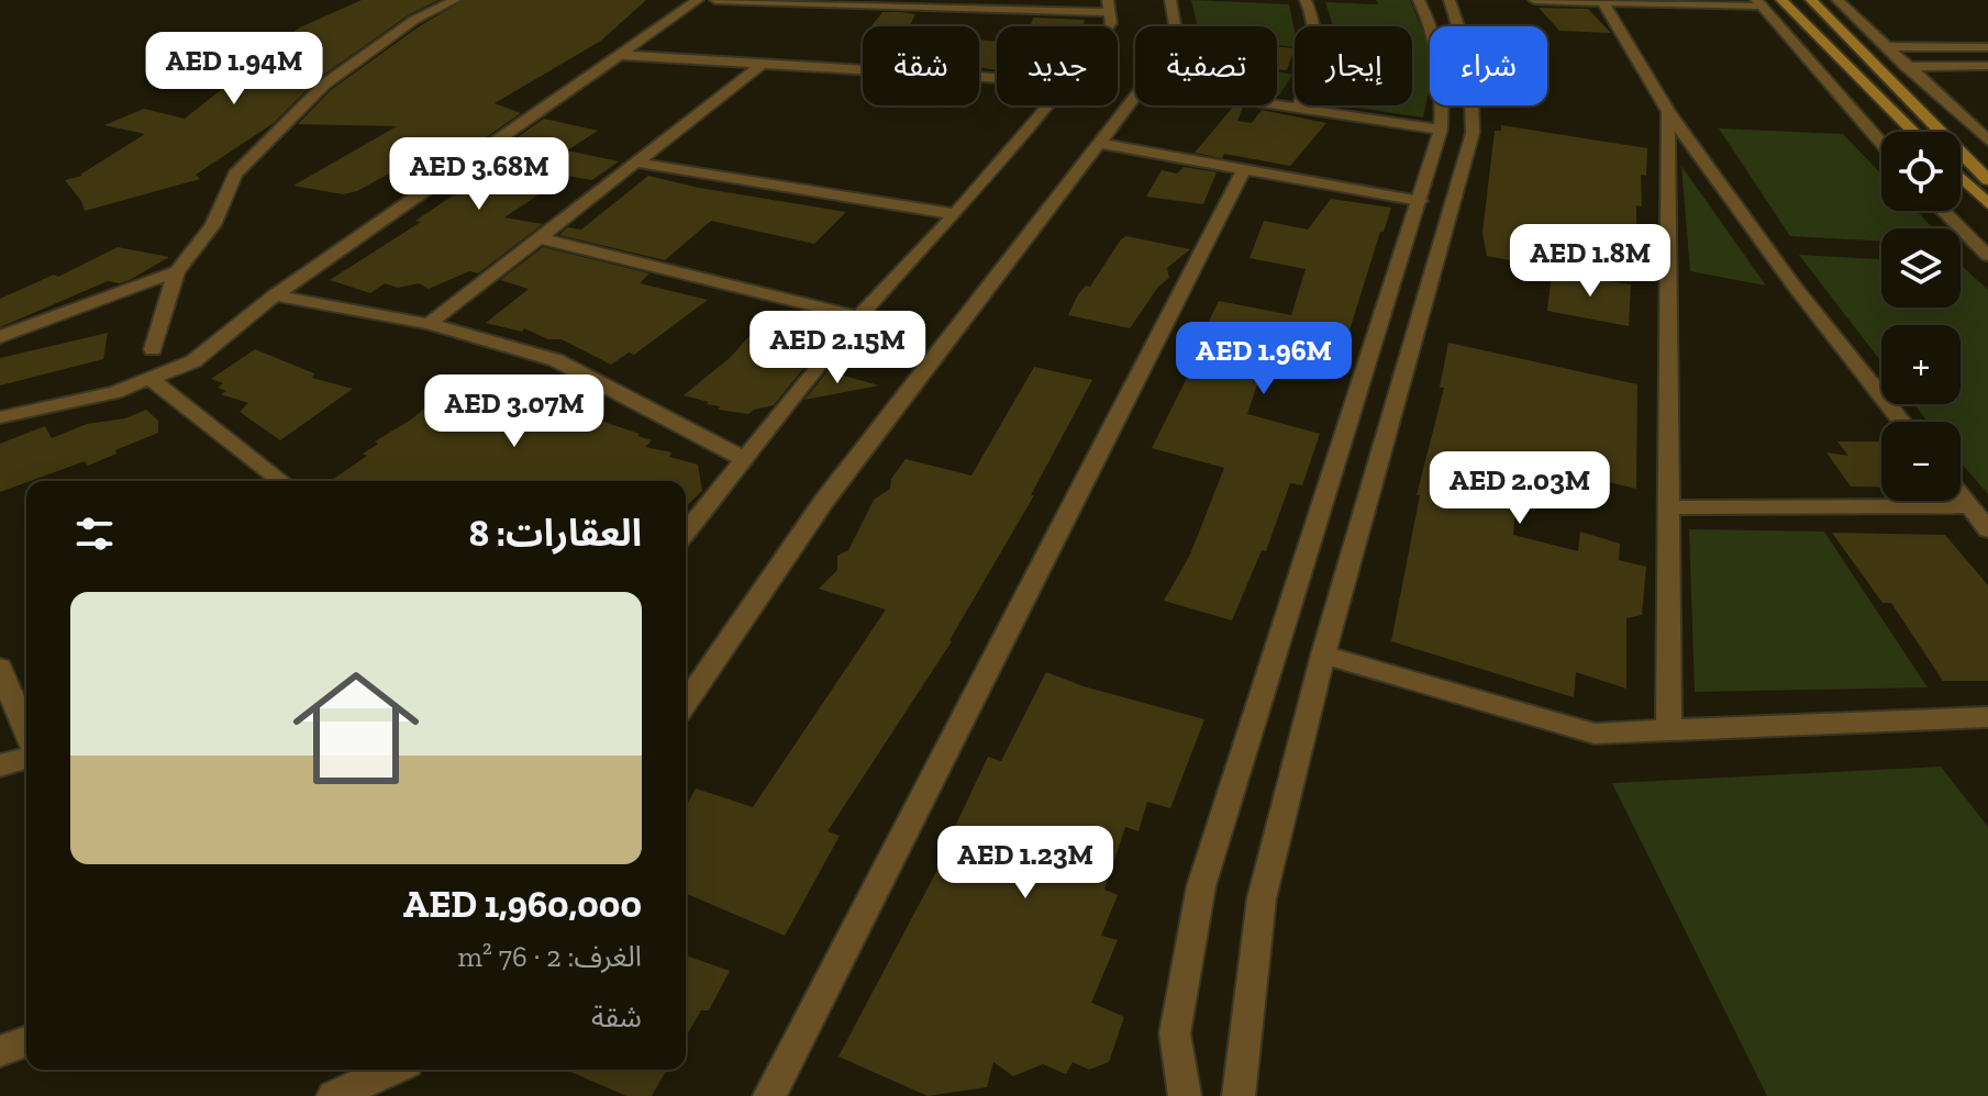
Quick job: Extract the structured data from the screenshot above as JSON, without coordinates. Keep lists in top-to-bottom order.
{
  "page": {
    "chip": [
      "شراء",
      "إيجار",
      "تصفية",
      "جديد",
      "شقة"
    ],
    "price": [
      "AED 1.94M",
      "AED 3.68M",
      "AED 1.8M",
      "AED 2.15M",
      "AED 1.96M",
      "AED 3.07M",
      "AED 2.03M",
      "AED 1.23M"
    ],
    "map_buttons": ["+", "−"],
    "heading": "العقارات: 8",
    "list": [
      {
        "name": "AED 1,960,000",
        "note": "الغرف: 2 · 76 m² · شقة"
      }
    ]
  }
}
